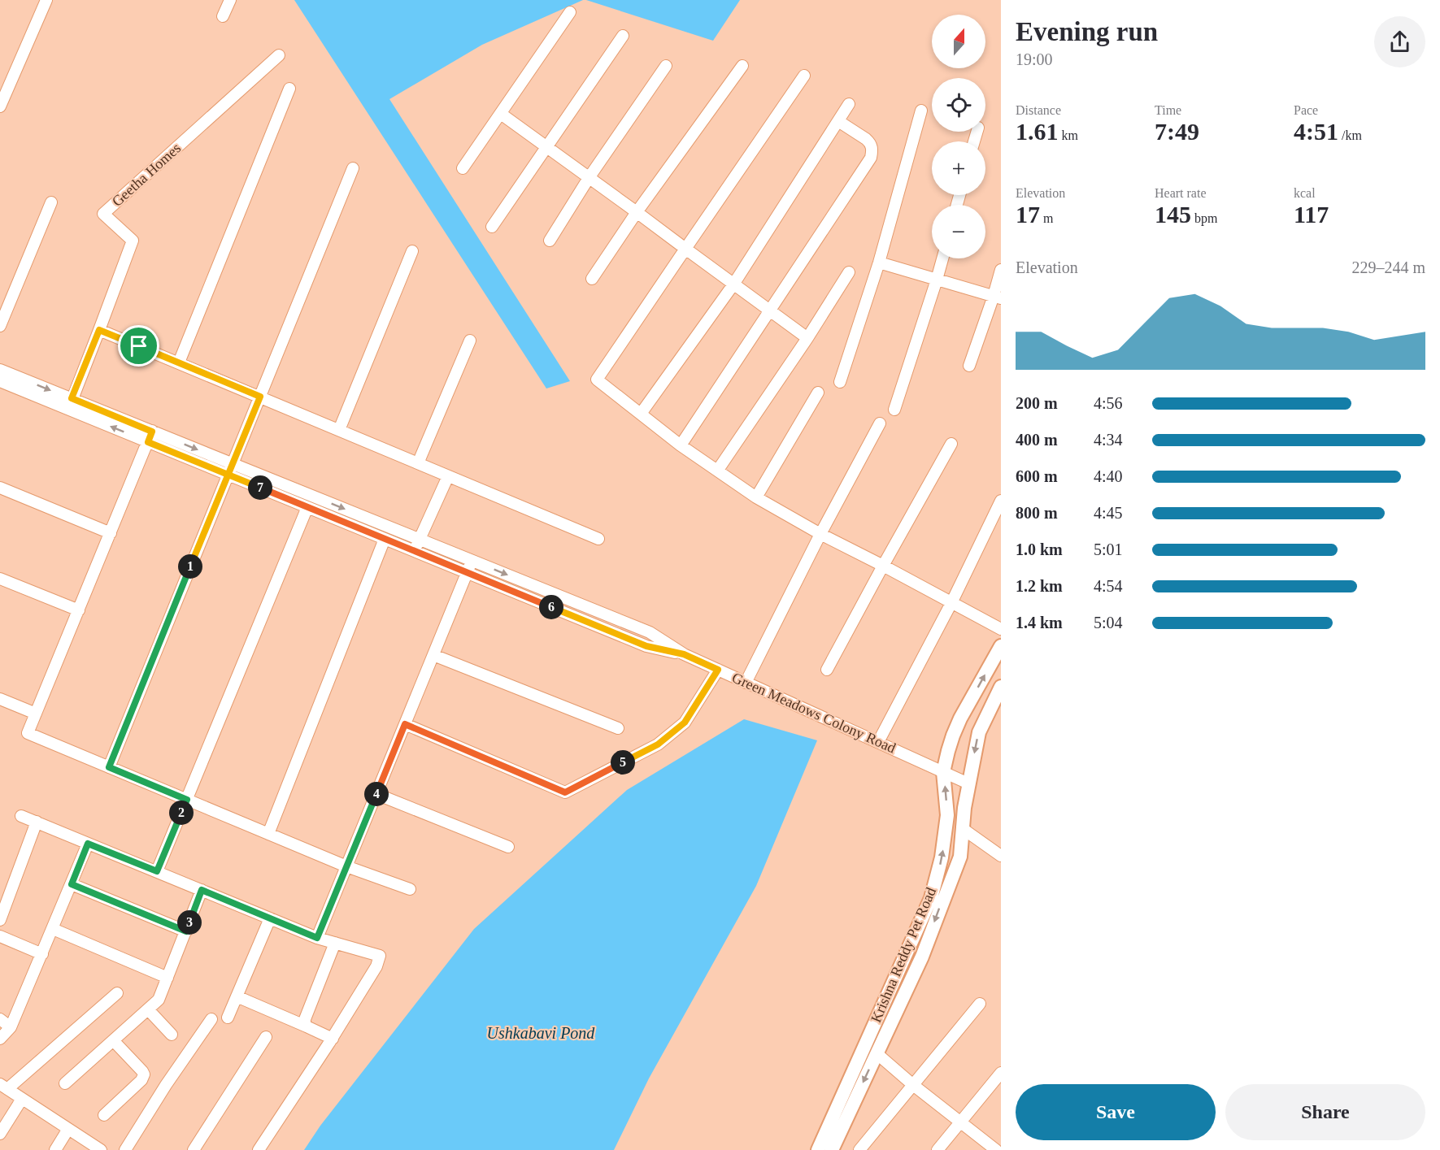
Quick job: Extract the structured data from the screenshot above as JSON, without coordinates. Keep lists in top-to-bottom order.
{
  "streets": {
    "main road": ["Krishna Reddy Pet Road"],
    "street": ["Geetha Homes", "Green Meadows Colony Road"]
  },
  "crossings": [
    ["Geetha Homes", "Green Meadows Colony Road"],
    ["Green Meadows Colony Road", "Krishna Reddy Pet Road"]
  ],
  "water": ["Ushkabavi Pond"],
  "north": "top",
  "page": {
    "heading": ["Evening run", "19:00"],
    "map_buttons": ["+", "−"],
    "stats": [
      ["Distance", "1.61 km"],
      ["Time", "7:49"],
      ["Pace", "4:51 /km"],
      ["Elevation", "17 m"],
      ["Heart rate", "145 bpm"],
      ["kcal", "117"]
    ],
    "chart": ["Elevation", "229–244 m"],
    "list": [
      {
        "name": "200 m",
        "note": "4:56"
      },
      {
        "name": "400 m",
        "note": "4:34"
      },
      {
        "name": "600 m",
        "note": "4:40"
      },
      {
        "name": "800 m",
        "note": "4:45"
      },
      {
        "name": "1.0 km",
        "note": "5:01"
      },
      {
        "name": "1.2 km",
        "note": "4:54"
      },
      {
        "name": "1.4 km",
        "note": "5:04"
      }
    ],
    "pins": [
      "7",
      "1",
      "6",
      "5",
      "4",
      "2",
      "3"
    ],
    "buttons": ["Save", "Share"]
  }
}
